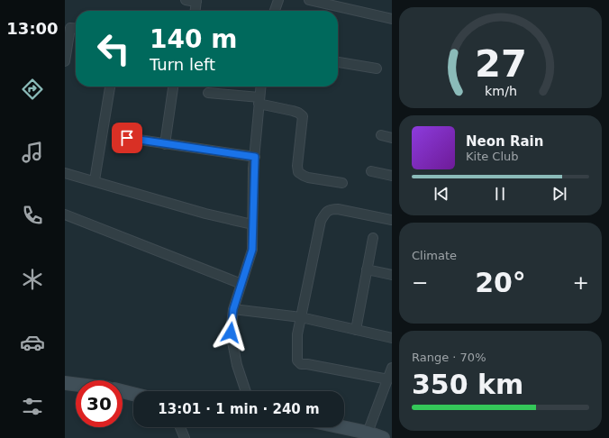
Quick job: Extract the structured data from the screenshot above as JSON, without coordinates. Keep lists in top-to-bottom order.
{
  "page": {
    "tabs": "13:00",
    "turn": ["140 m", "Turn left"],
    "song": ["Neon Rain", "Kite Club"],
    "tile": [
      "Climate",
      ["Range · 70%", "350 km"]
    ],
    "heat": ["−", "20°", "+"],
    "limit": "30",
    "trip": "13:01 · 1 min · 240 m",
    "gauge": ["27", "km/h"]
  }
}
